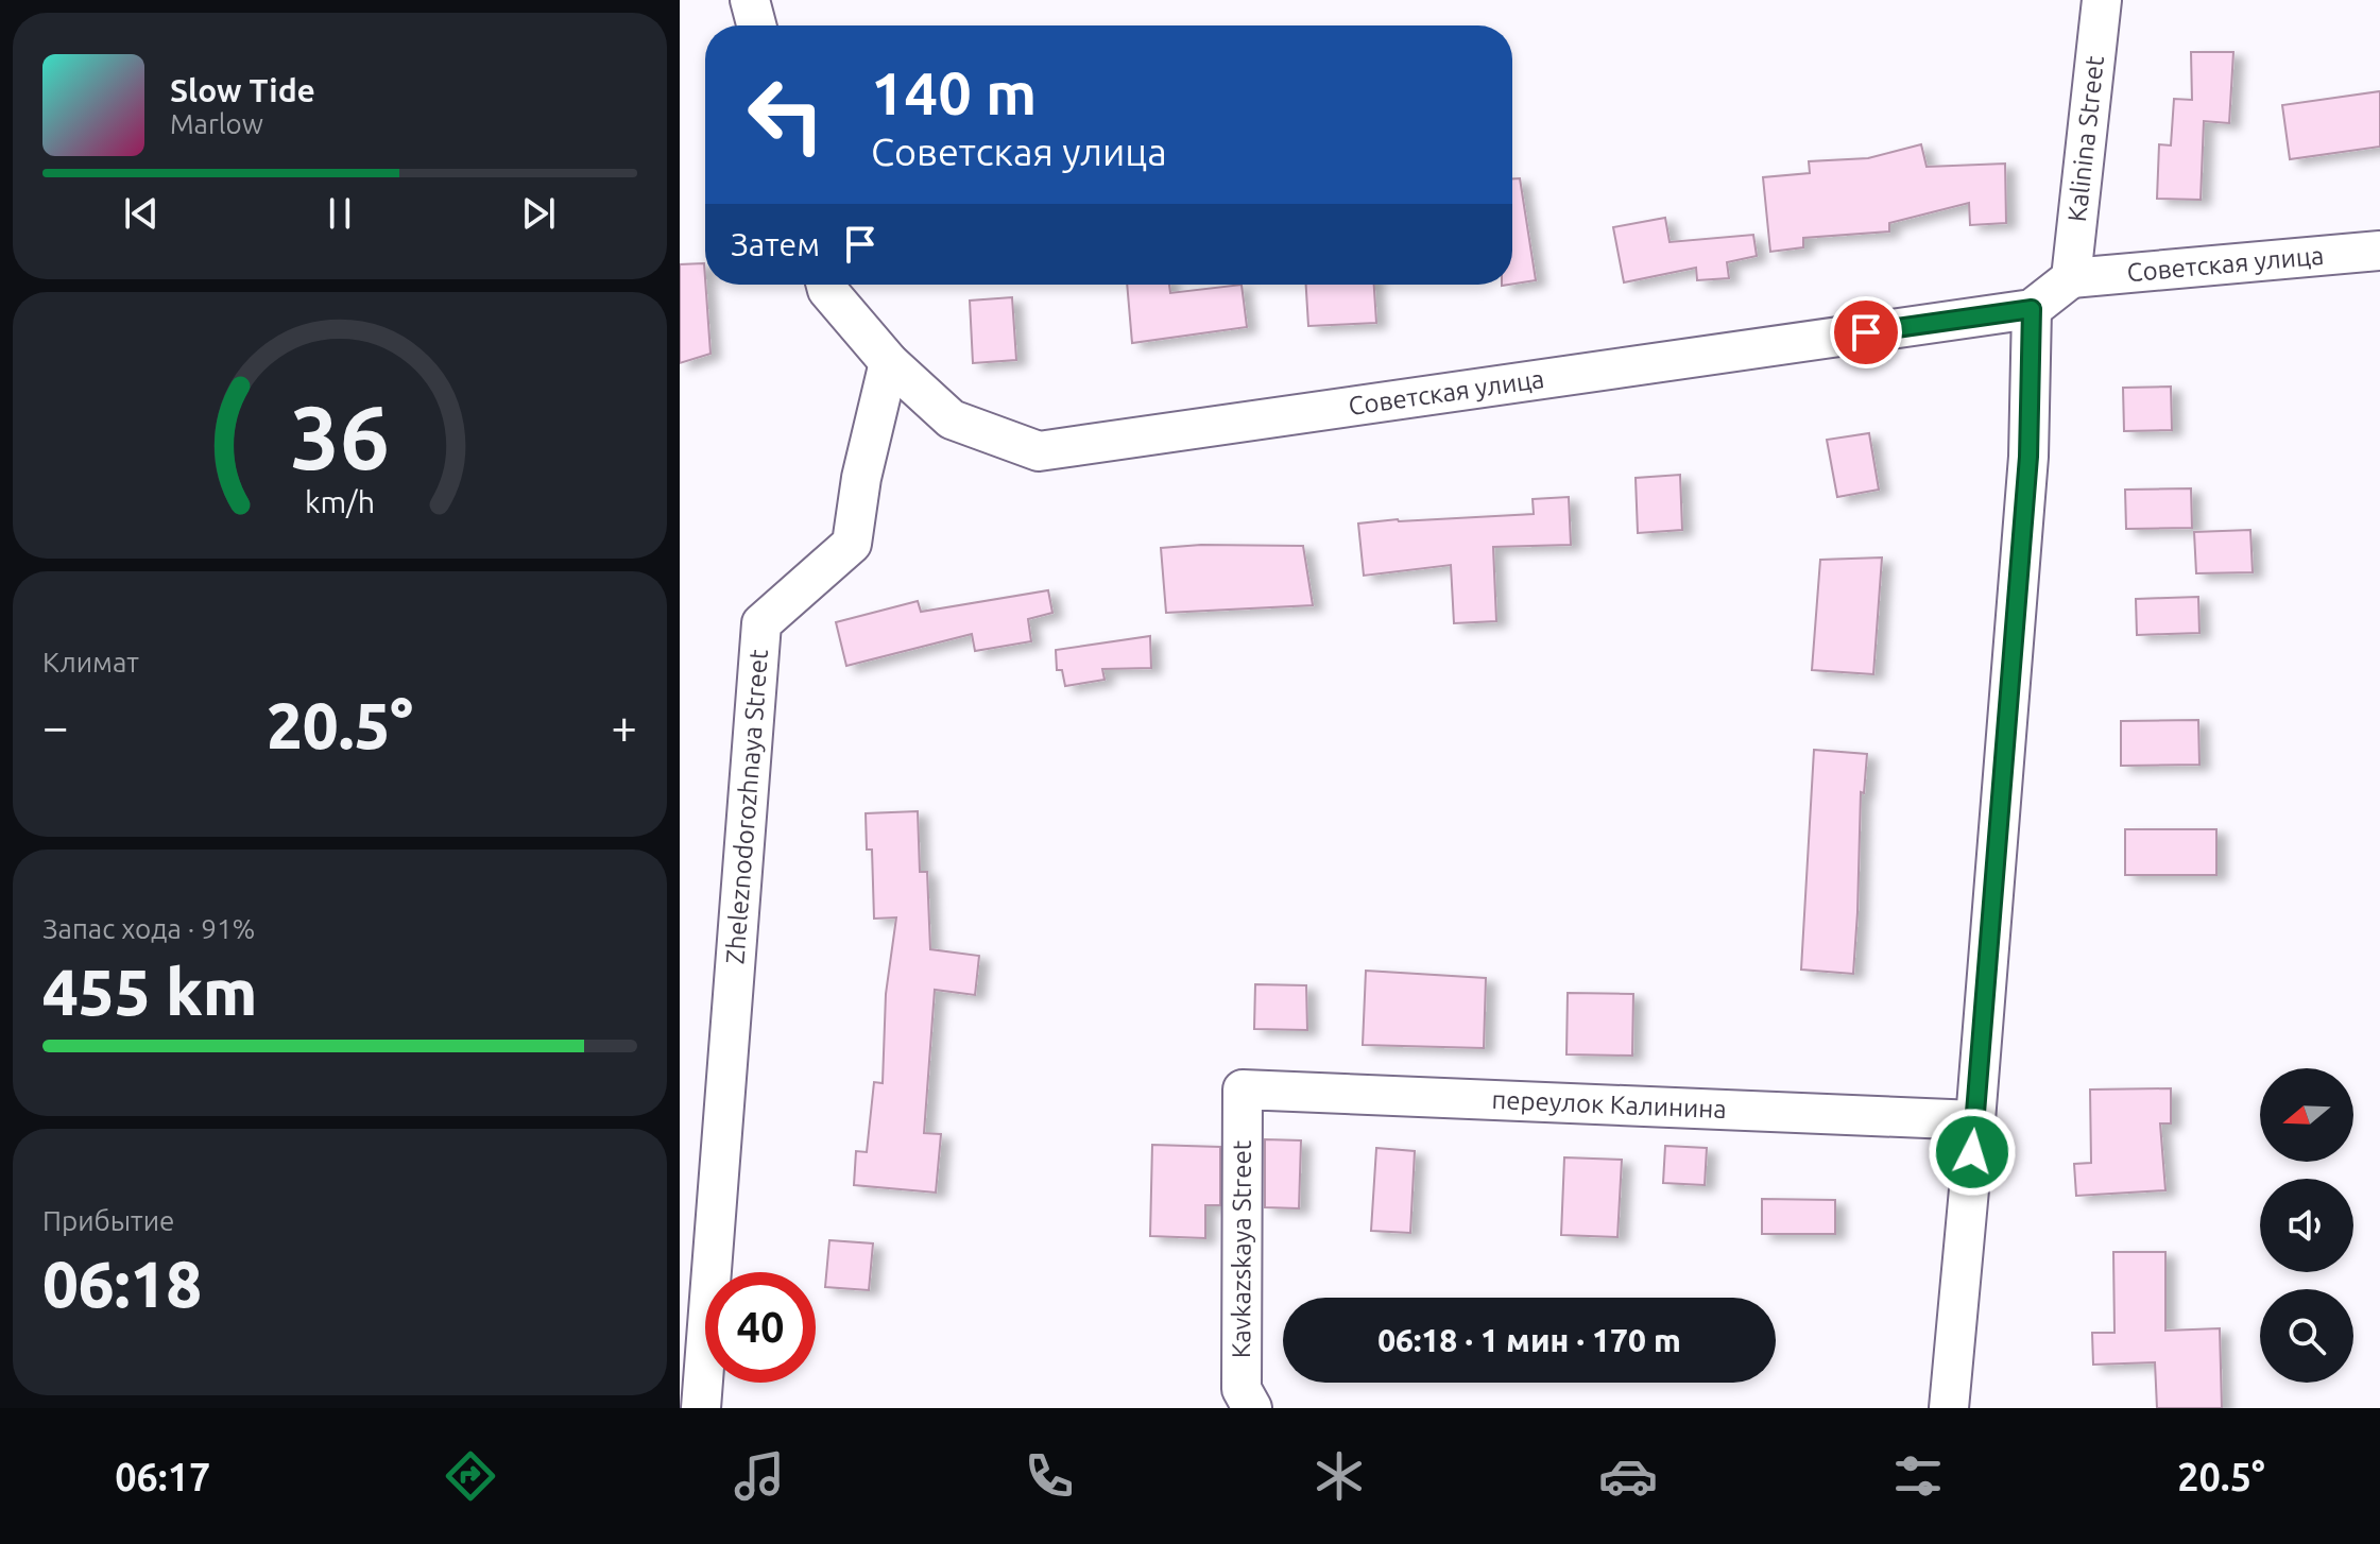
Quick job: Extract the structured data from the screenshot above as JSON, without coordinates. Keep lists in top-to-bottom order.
{
  "streets": {
    "street": [
      "Kalinina Street",
      "Советская улица",
      "Zheleznodorozhnaya Street",
      "переулок Калинина",
      "Kavkazskaya Street"
    ]
  },
  "crossings": [
    ["Kalinina Street", "Советская улица"],
    ["Советская улица", "Zheleznodorozhnaya Street"],
    ["переулок Калинина", "Kavkazskaya Street"]
  ],
  "north": "left",
  "page": {
    "turn": ["140 m", "Советская улица"],
    "song": ["Slow Tide", "Marlow"],
    "then": "Затем",
    "tile": [
      "Климат",
      ["Запас хода · 91%", "455 km"],
      ["Прибытие", "06:18"]
    ],
    "heat": ["−", "20.5°", "+"],
    "limit": "40",
    "trip": "06:18 · 1 мин · 170 m",
    "tabs": ["06:17", "20.5°"],
    "gauge": ["36", "km/h"]
  }
}
